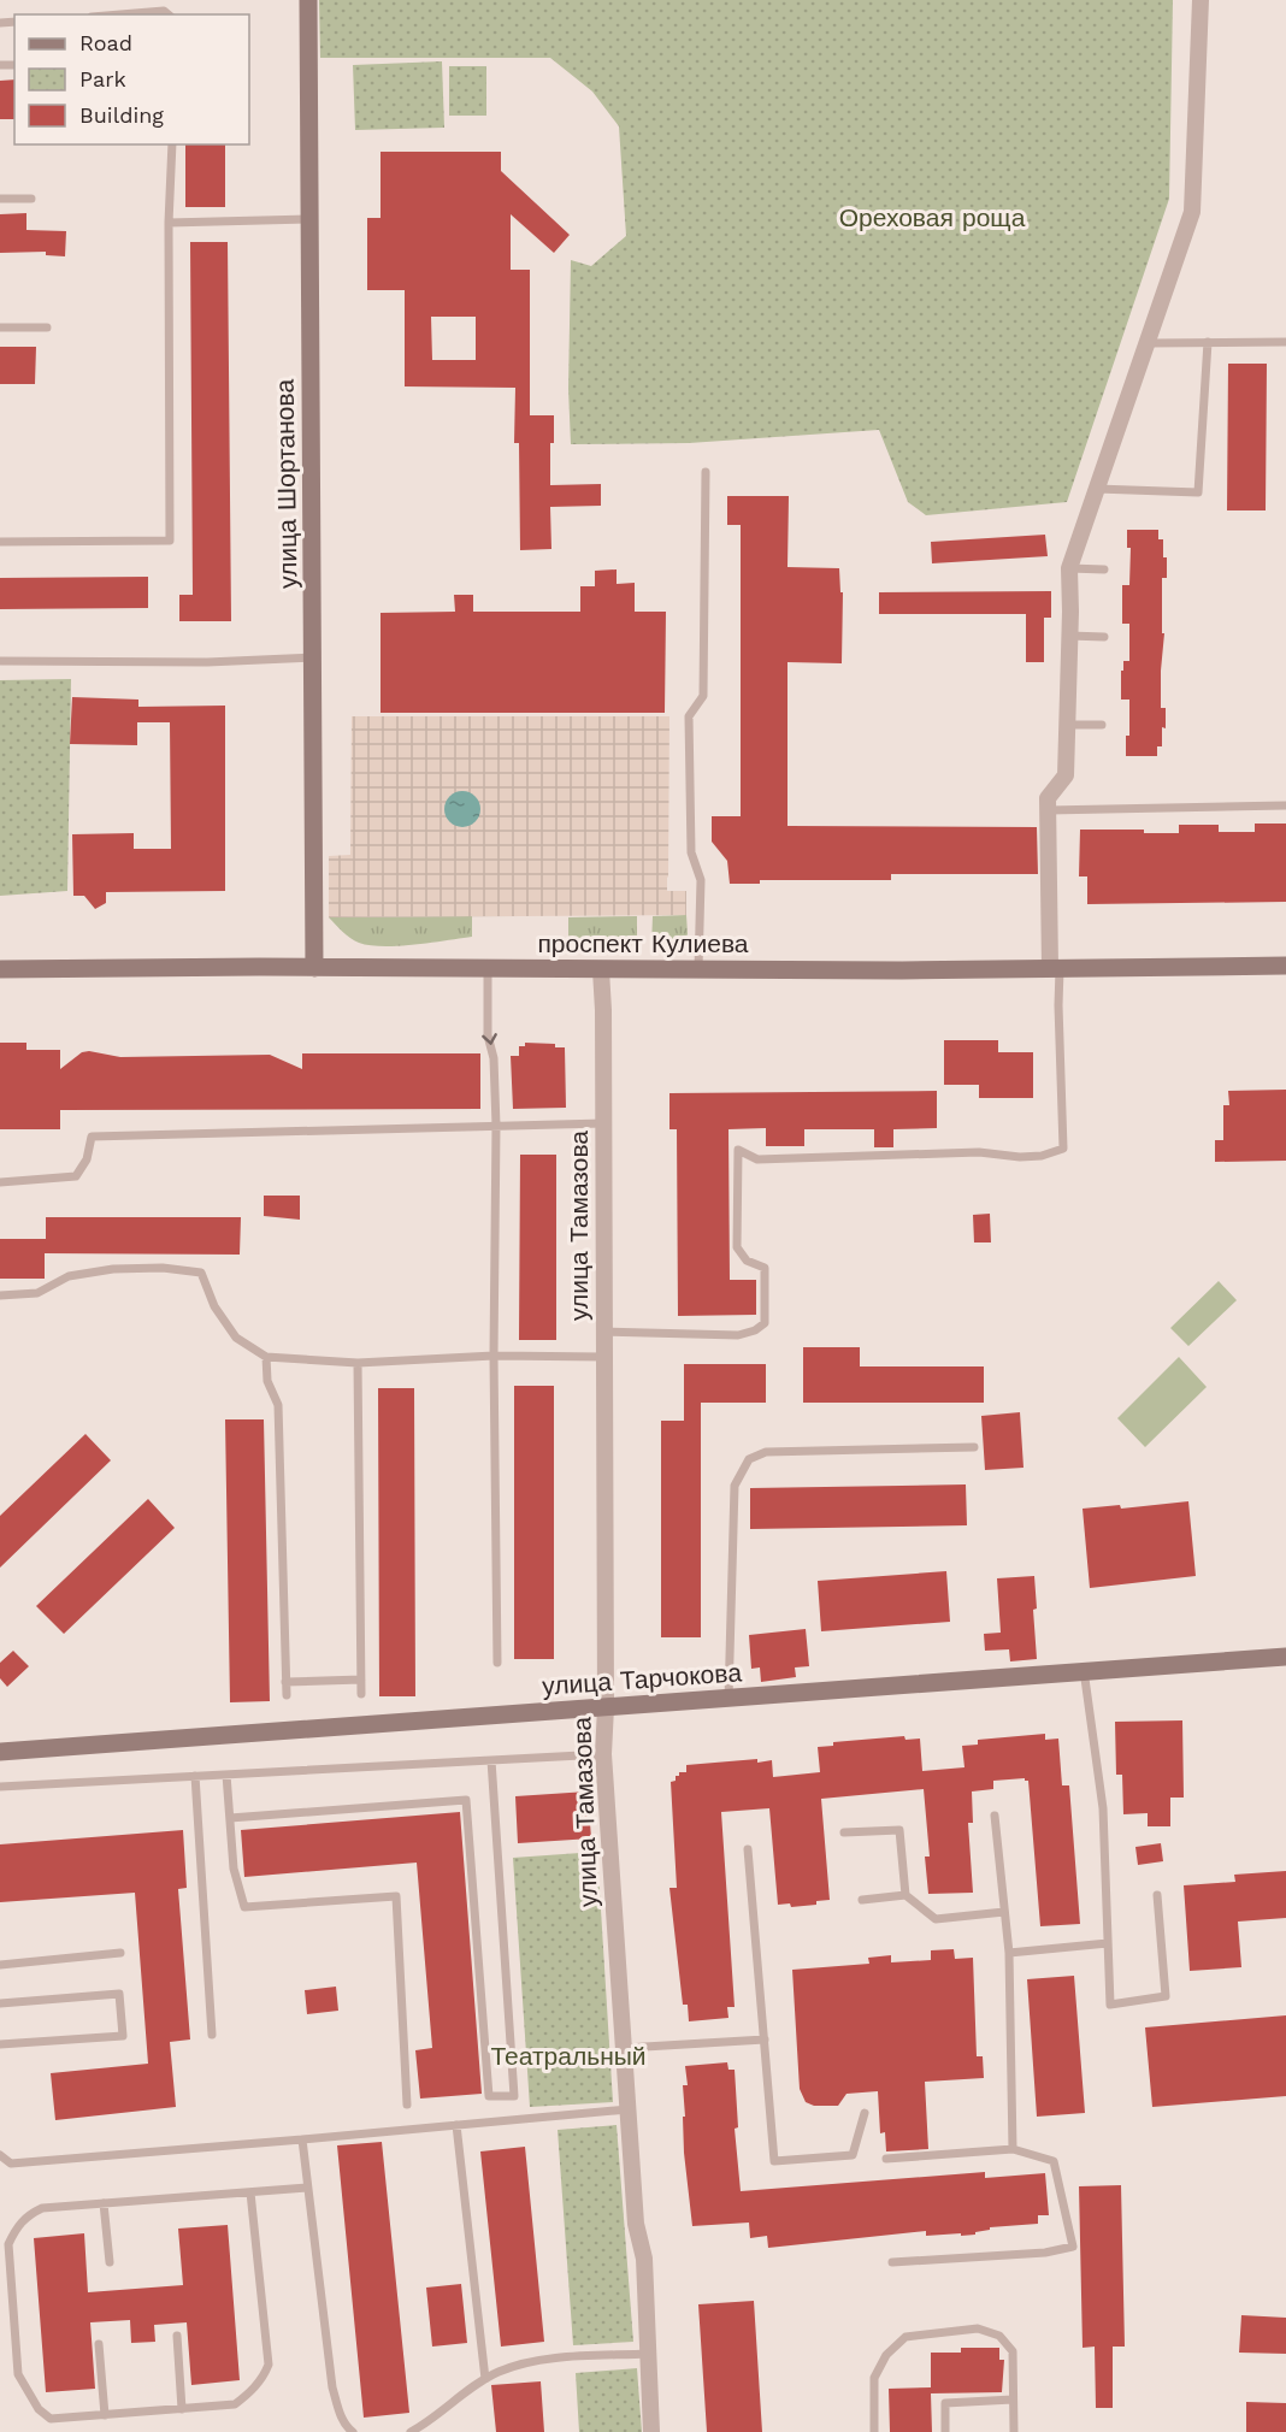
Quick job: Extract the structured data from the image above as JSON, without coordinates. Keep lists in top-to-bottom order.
{
  "streets": {
    "street": [
      "улица Шортанова",
      "проспект Кулиева",
      "улица Тамазова",
      "улица Тарчокова"
    ]
  },
  "crossings": [
    ["улица Шортанова", "проспект Кулиева"],
    ["проспект Кулиева", "улица Тамазова"],
    ["улица Тамазова", "улица Тарчокова"]
  ],
  "parks": ["Ореховая роща", "Театральный"],
  "legend": ["Road", "Park", "Building"]
}
